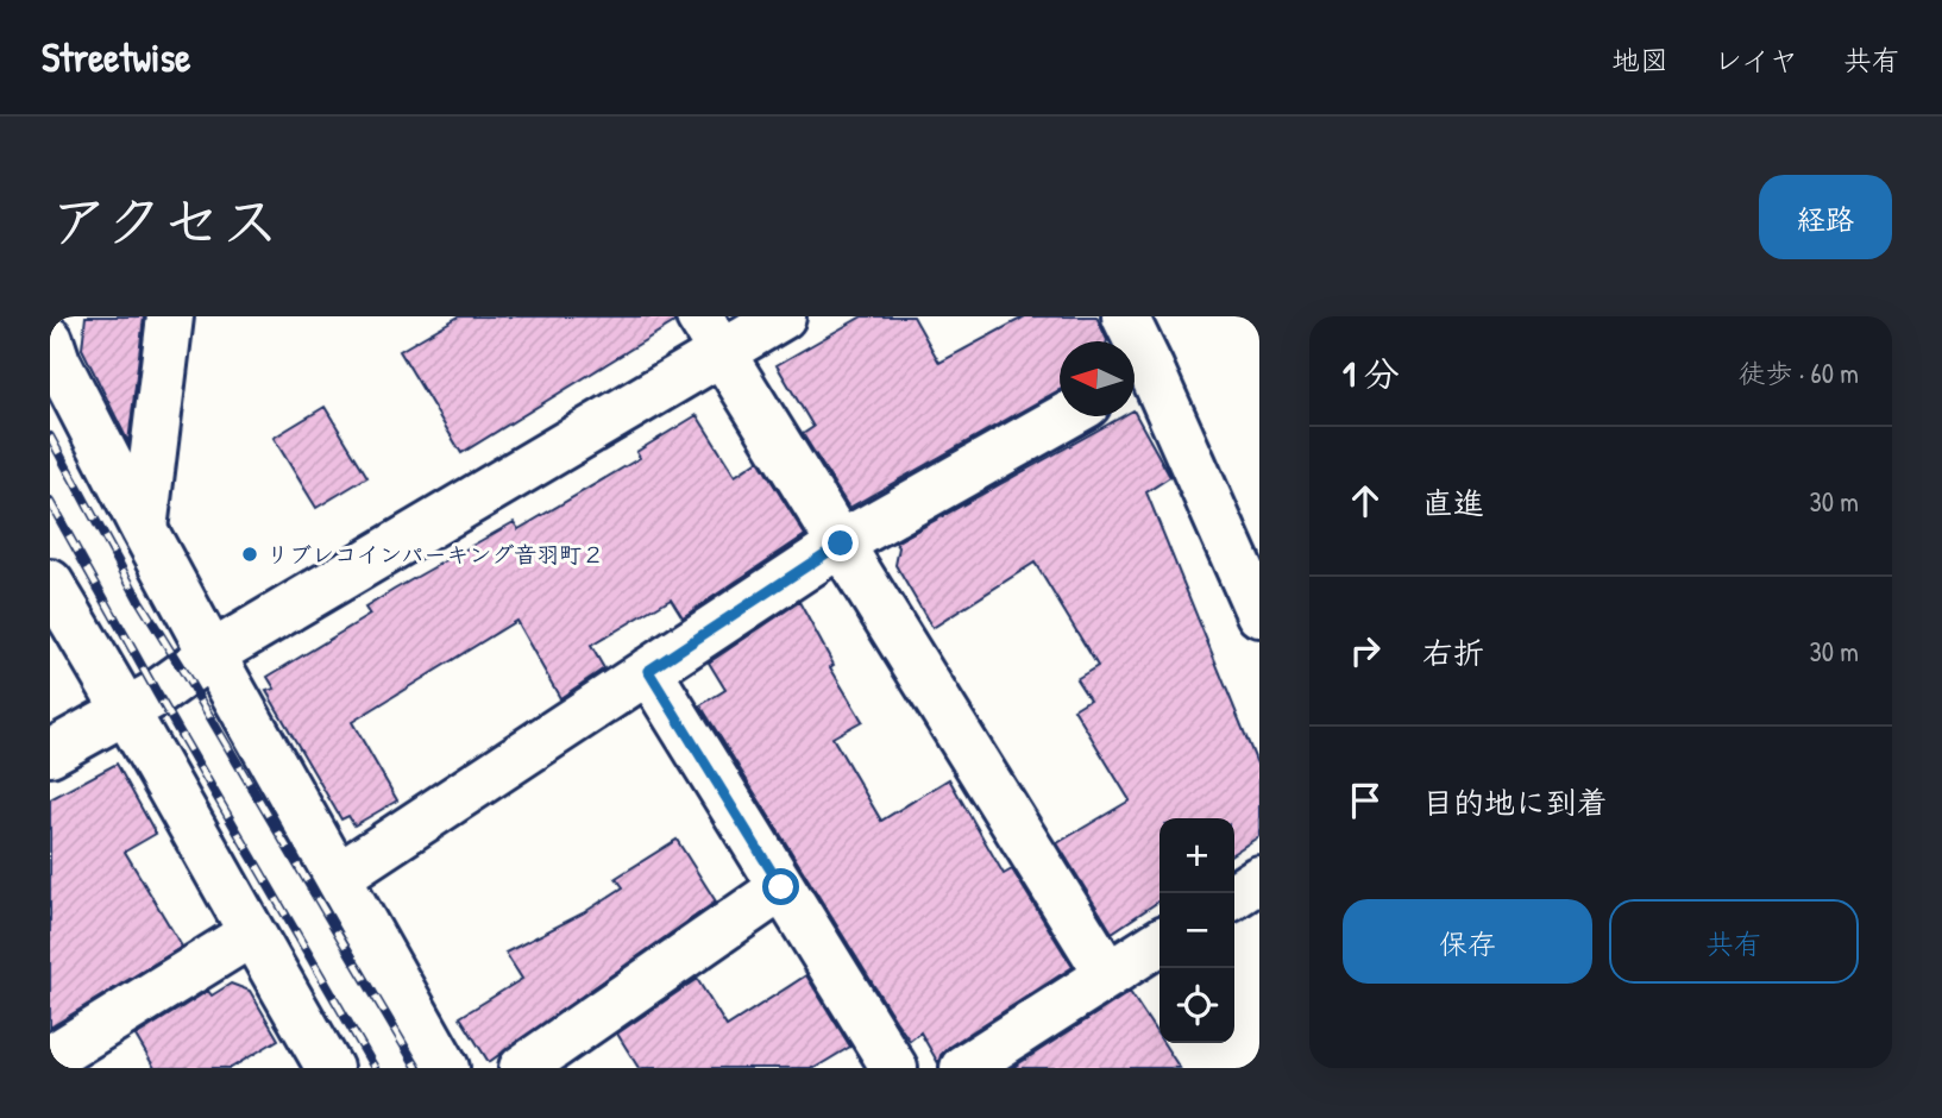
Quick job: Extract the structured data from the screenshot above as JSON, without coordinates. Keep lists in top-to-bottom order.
{
  "places": ["リブレコインパーキング音羽町２"],
  "north": "left",
  "page": {
    "header": "Streetwise",
    "nav": ["地図", "レイヤ", "共有"],
    "title": "アクセス",
    "buttons": [
      "経路",
      ["保存", "共有"]
    ],
    "heading": ["1 分", "徒歩 · 60 m"],
    "list": [
      ["直進", "30 m"],
      ["右折", "30 m"],
      "目的地に到着"
    ],
    "map_buttons": ["+", "−"]
  }
}
